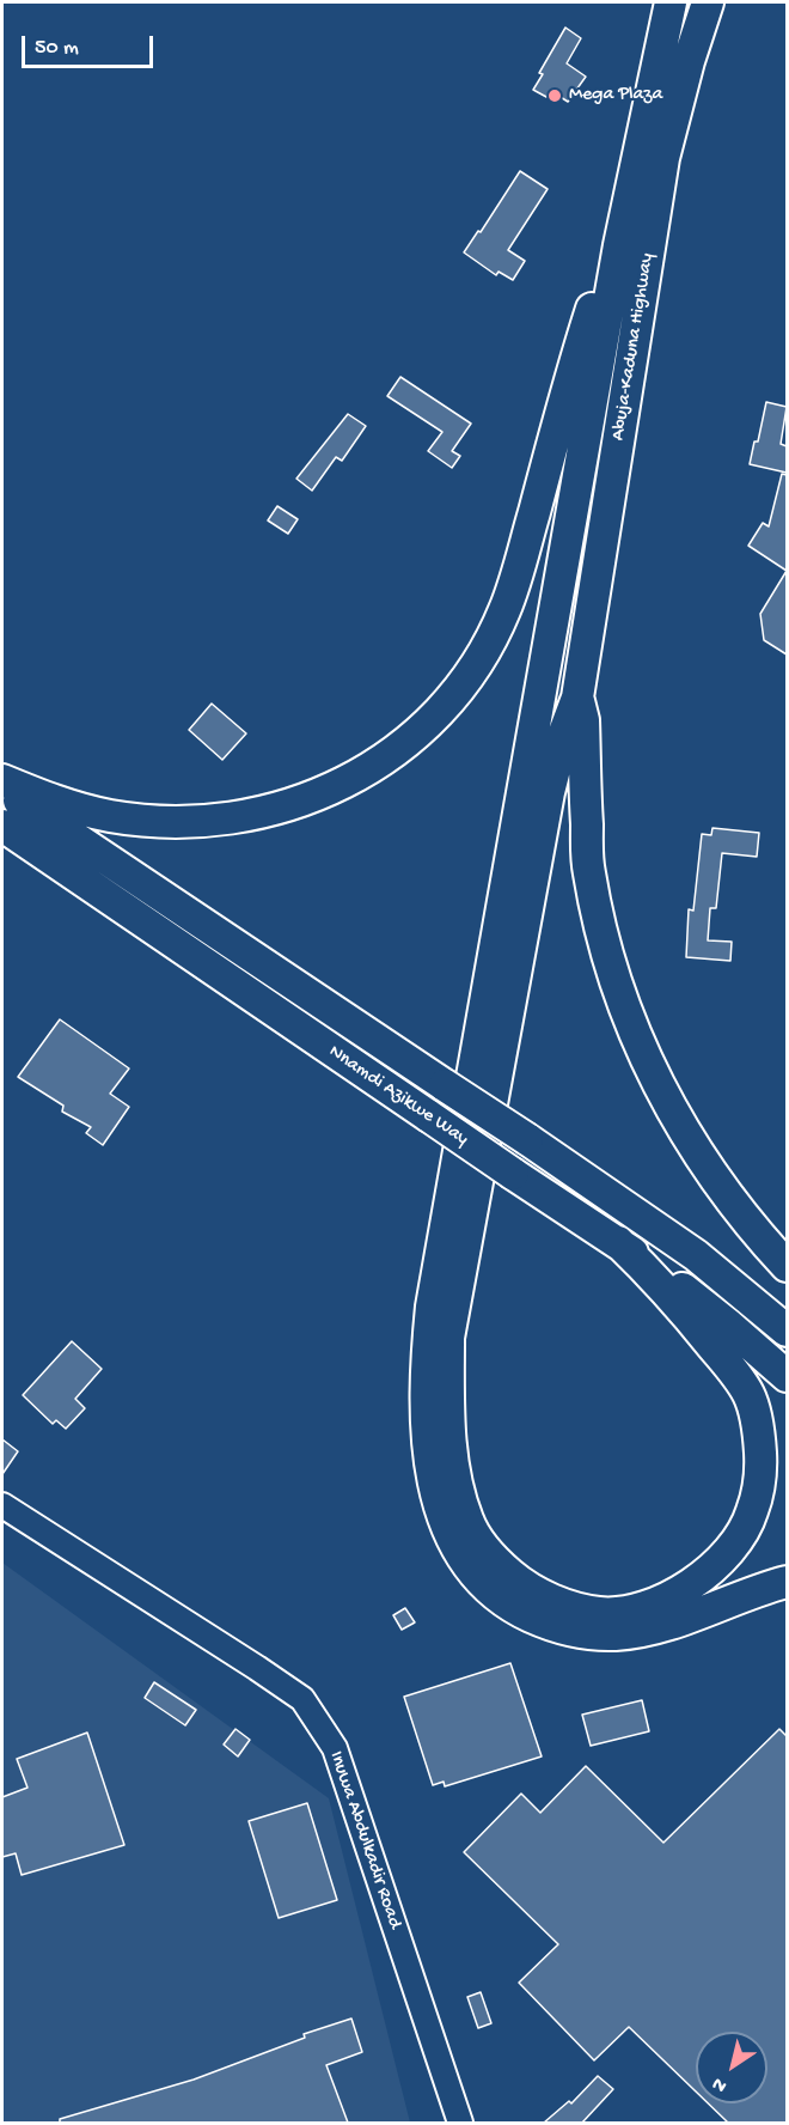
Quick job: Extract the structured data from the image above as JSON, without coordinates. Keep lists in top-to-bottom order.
{
  "streets": {
    "highway": ["Abuja-Kaduna Highway", "Nnamdi Azikwe Way"],
    "street": ["Inuwa Abdulkadir Road"]
  },
  "places": ["Mega Plaza"],
  "scale_bar": "50 m",
  "north": "bottom left"
}
